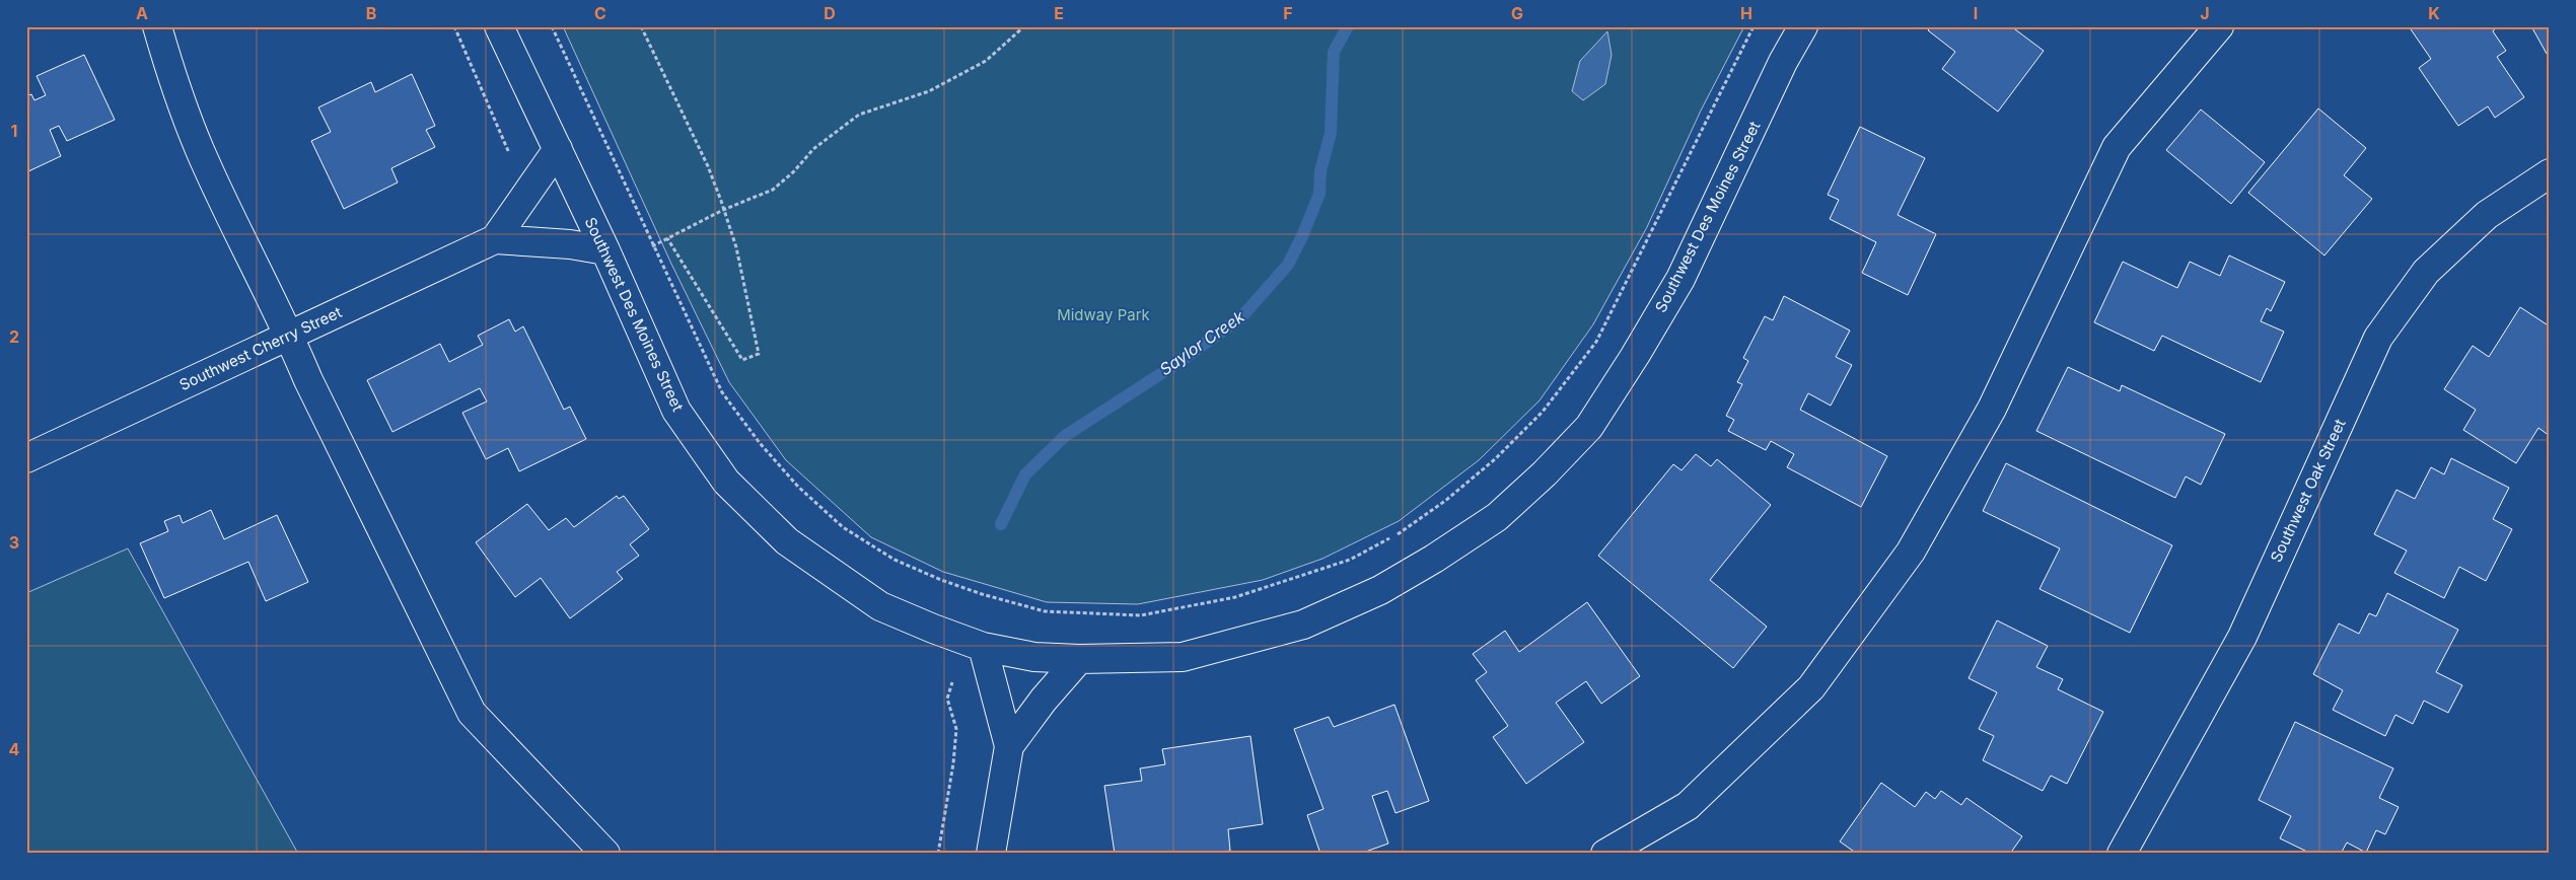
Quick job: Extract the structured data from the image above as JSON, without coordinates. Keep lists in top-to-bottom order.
{
  "streets": {
    "street": ["Southwest Des Moines Street", "Southwest Cherry Street", "Southwest Oak Street"]
  },
  "crossings": [
    ["Southwest Des Moines Street", "Southwest Cherry Street"]
  ],
  "water": ["Saylor Creek"],
  "parks": ["Midway Park"],
  "grid": {
    "columns": [
      "A",
      "B",
      "C",
      "D",
      "E",
      "F",
      "G",
      "H",
      "I",
      "J",
      "K"
    ],
    "rows": [
      "1",
      "2",
      "3",
      "4"
    ]
  }
}
